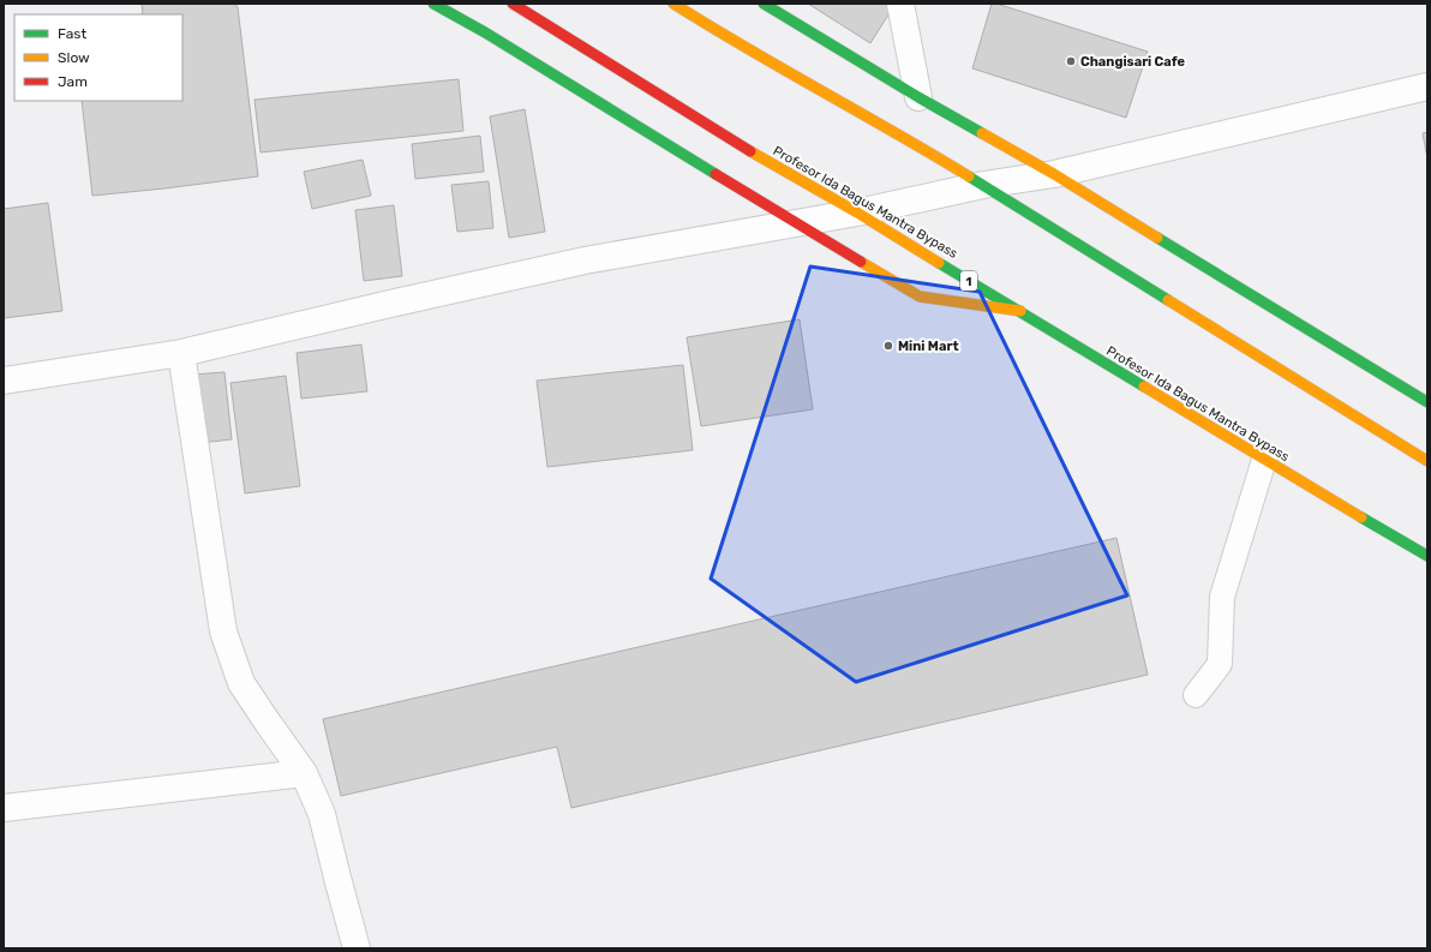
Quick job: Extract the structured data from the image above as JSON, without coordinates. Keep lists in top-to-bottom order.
{
  "streets": {
    "main road": ["Profesor Ida Bagus Mantra Bypass", "1"]
  },
  "places": ["Changisari Cafe", "Mini Mart"],
  "legend": ["Fast", "Slow", "Jam"]
}
